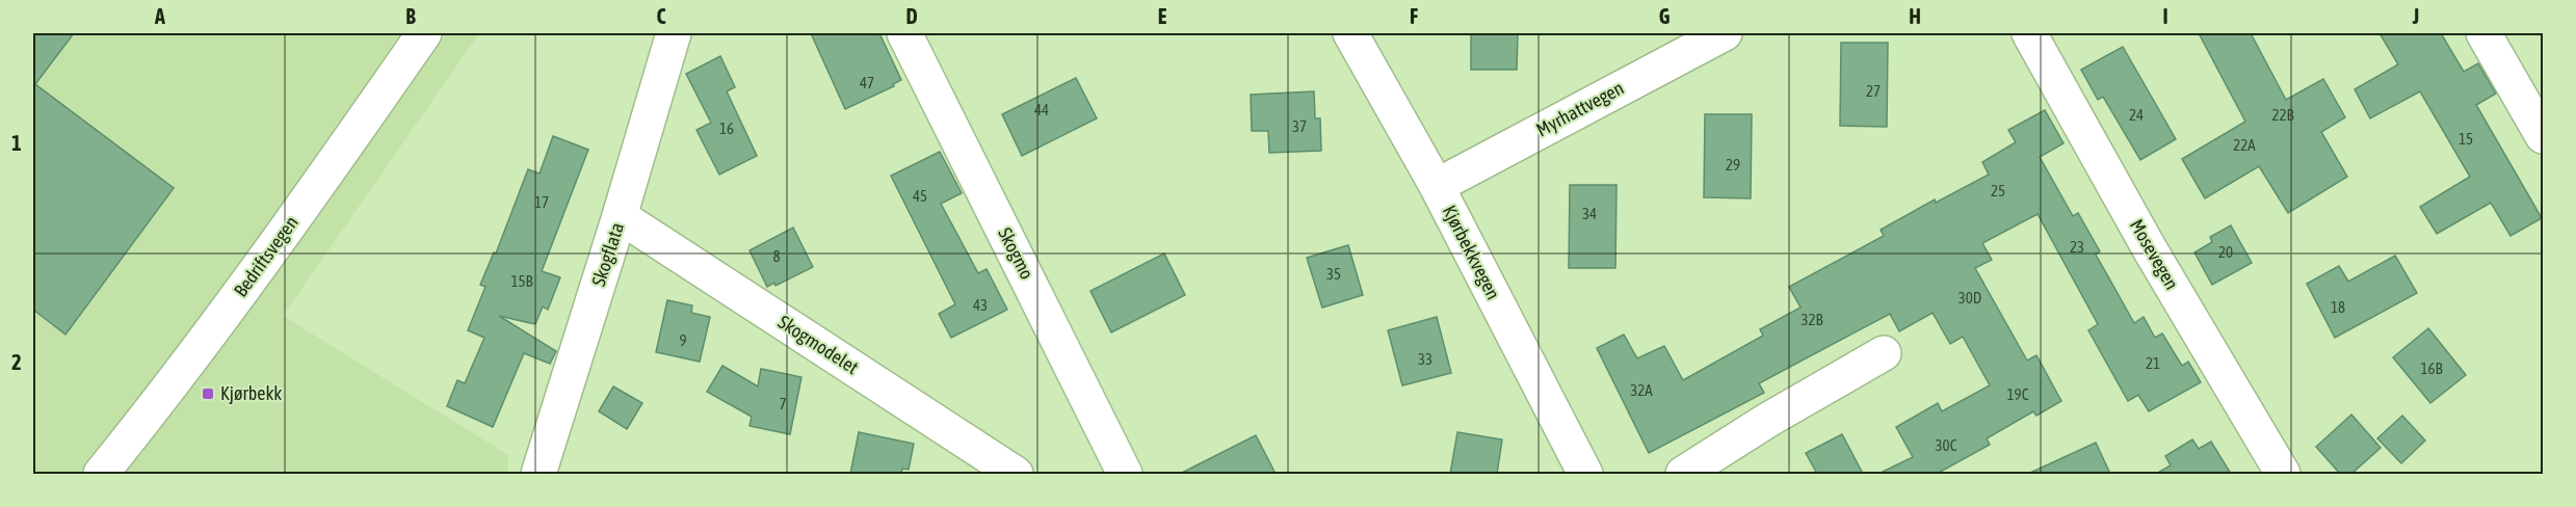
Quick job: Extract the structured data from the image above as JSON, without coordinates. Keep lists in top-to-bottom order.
{
  "streets": {
    "street": [
      "Myrhattvegen",
      "Kjørbekkvegen",
      "Skogmo",
      "Skogflata",
      "Mosevegen",
      "Bedriftsvegen",
      "Skogmodelet"
    ]
  },
  "crossings": [
    ["Myrhattvegen", "Kjørbekkvegen"],
    ["Skogflata", "Skogmodelet"]
  ],
  "places": {
    "transit": ["Kjørbekk"]
  },
  "house_numbers": [
    "47",
    "27",
    "44",
    "24",
    "22B",
    "37",
    "16",
    "15",
    "22A",
    "29",
    "25",
    "45",
    "17",
    "34",
    "23",
    "20",
    "8",
    "35",
    "15B",
    "30D",
    "43",
    "18",
    "32B",
    "9",
    "33",
    "21",
    "16B",
    "32A",
    "19C",
    "7",
    "30C"
  ],
  "grid": {
    "columns": [
      "A",
      "B",
      "C",
      "D",
      "E",
      "F",
      "G",
      "H",
      "I",
      "J"
    ],
    "rows": ["1", "2"]
  }
}
